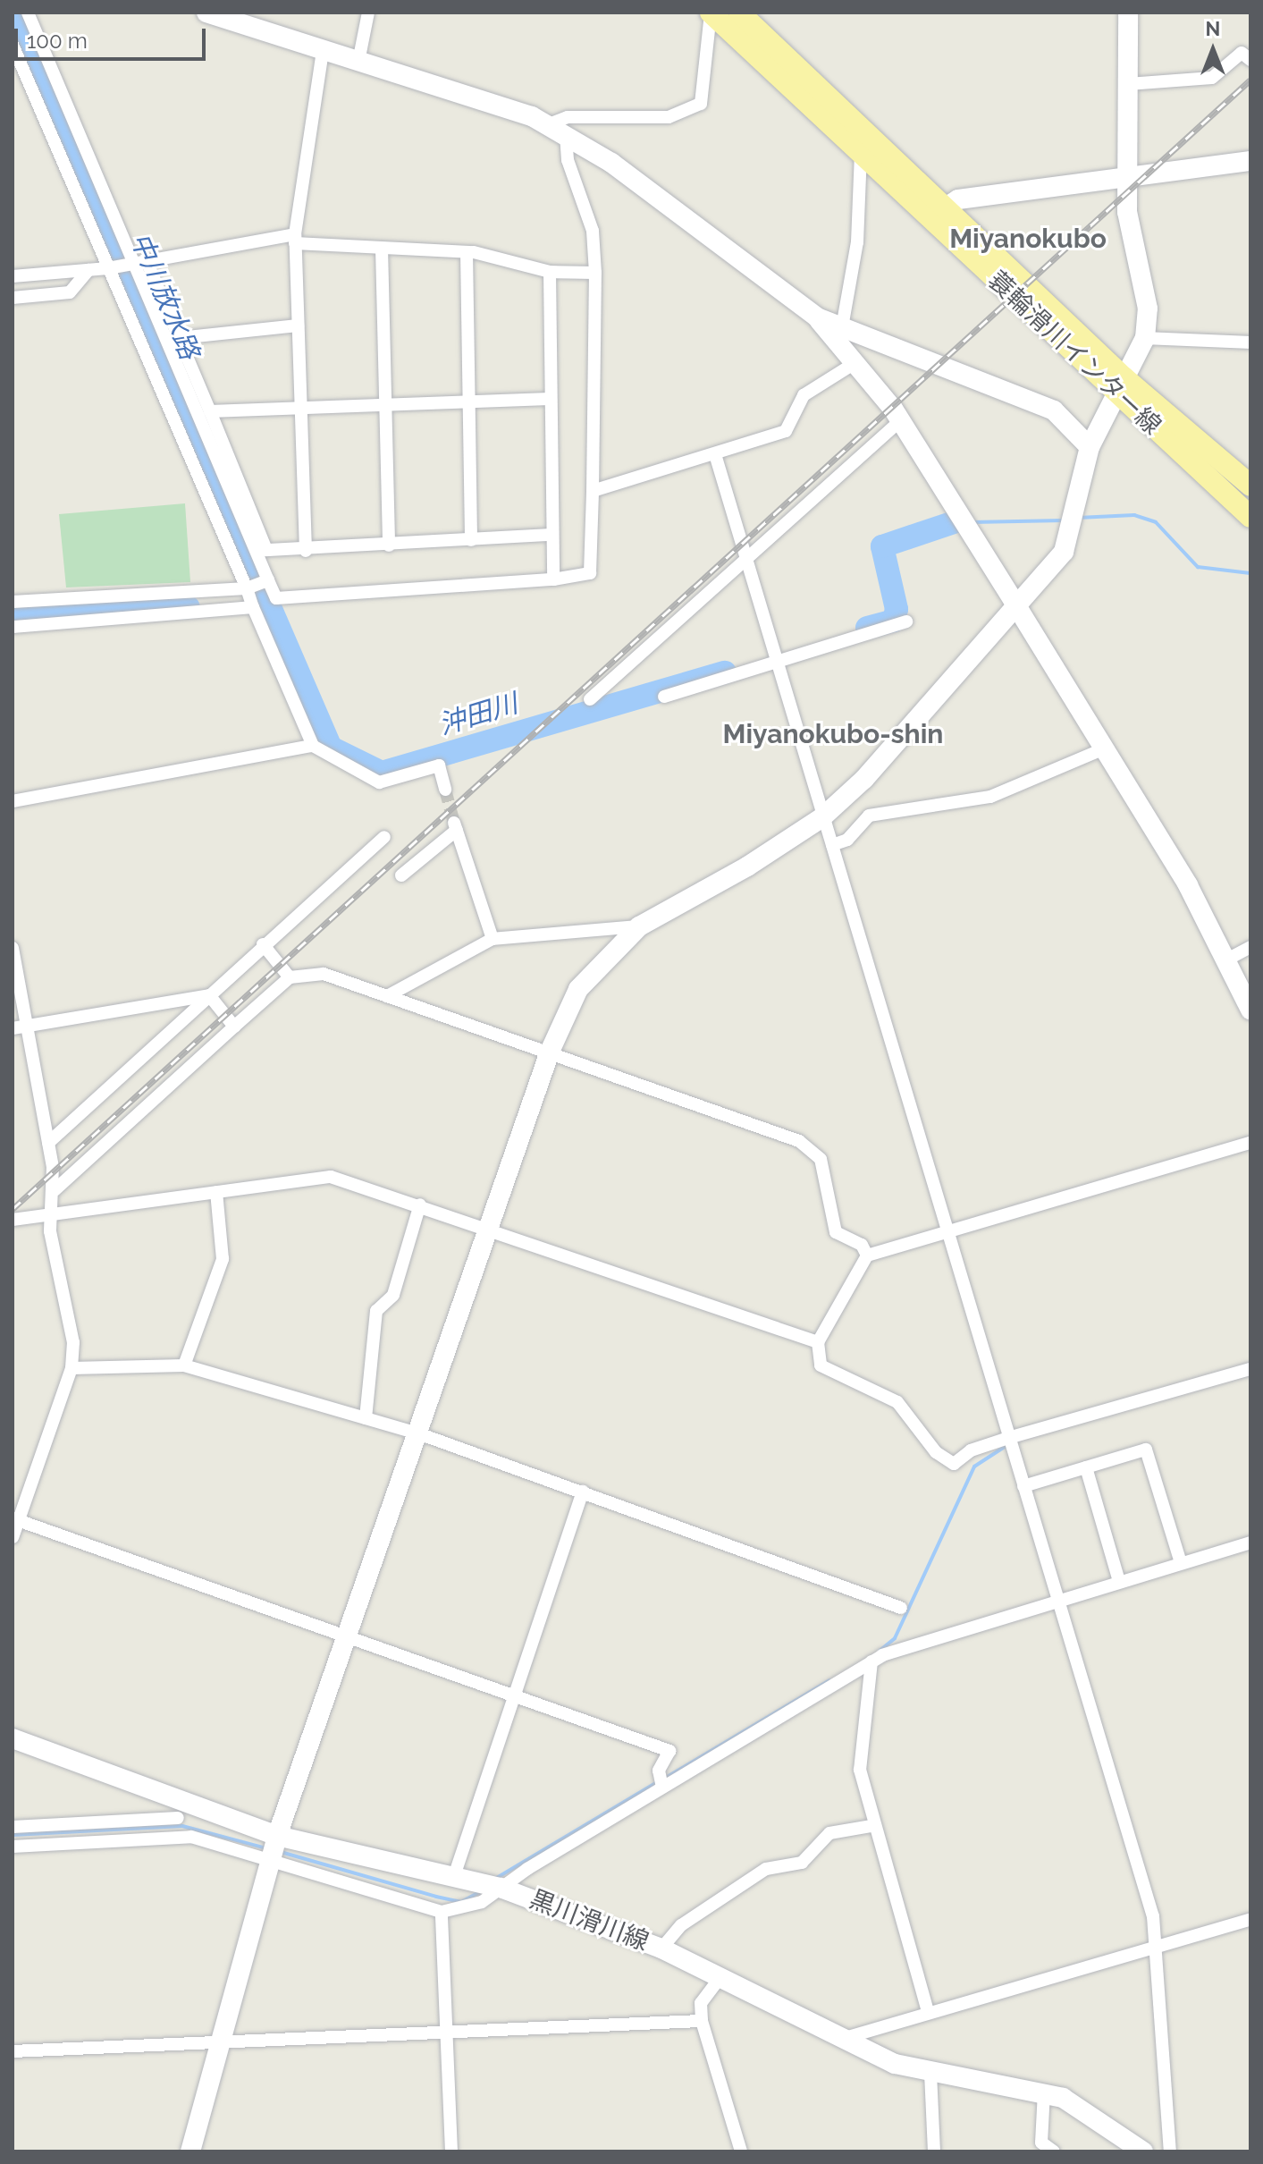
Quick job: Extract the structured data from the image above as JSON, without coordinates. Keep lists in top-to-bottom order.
{
  "streets": {
    "main road": ["蓑輪滑川インター線"],
    "street": ["黒川滑川線"]
  },
  "districts": ["Miyanokubo", "Miyanokubo-shin"],
  "water": ["中川放水路", "沖田川"],
  "scale_bar": "100 m",
  "north": "top"
}
